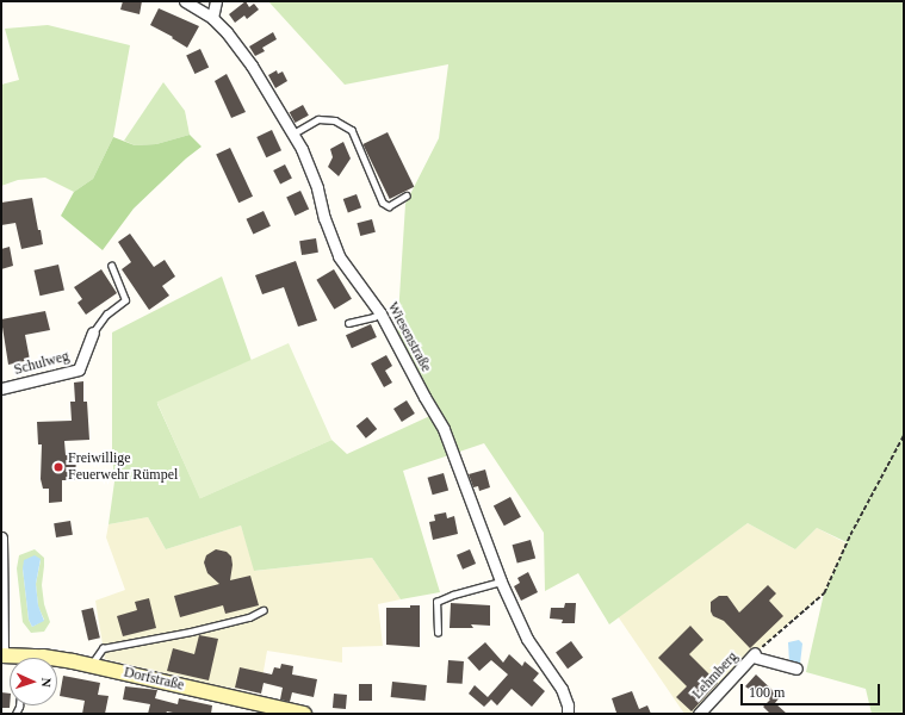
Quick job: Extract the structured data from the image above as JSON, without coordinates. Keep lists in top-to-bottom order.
{
  "streets": {
    "street": [
      "Wiesenstraße",
      "Schulweg",
      "Lehmberg",
      "Dorfstraße"
    ]
  },
  "places": ["Freiwillige Feuerwehr Rümpel"],
  "scale_bar": "100 m",
  "north": "right"
}
